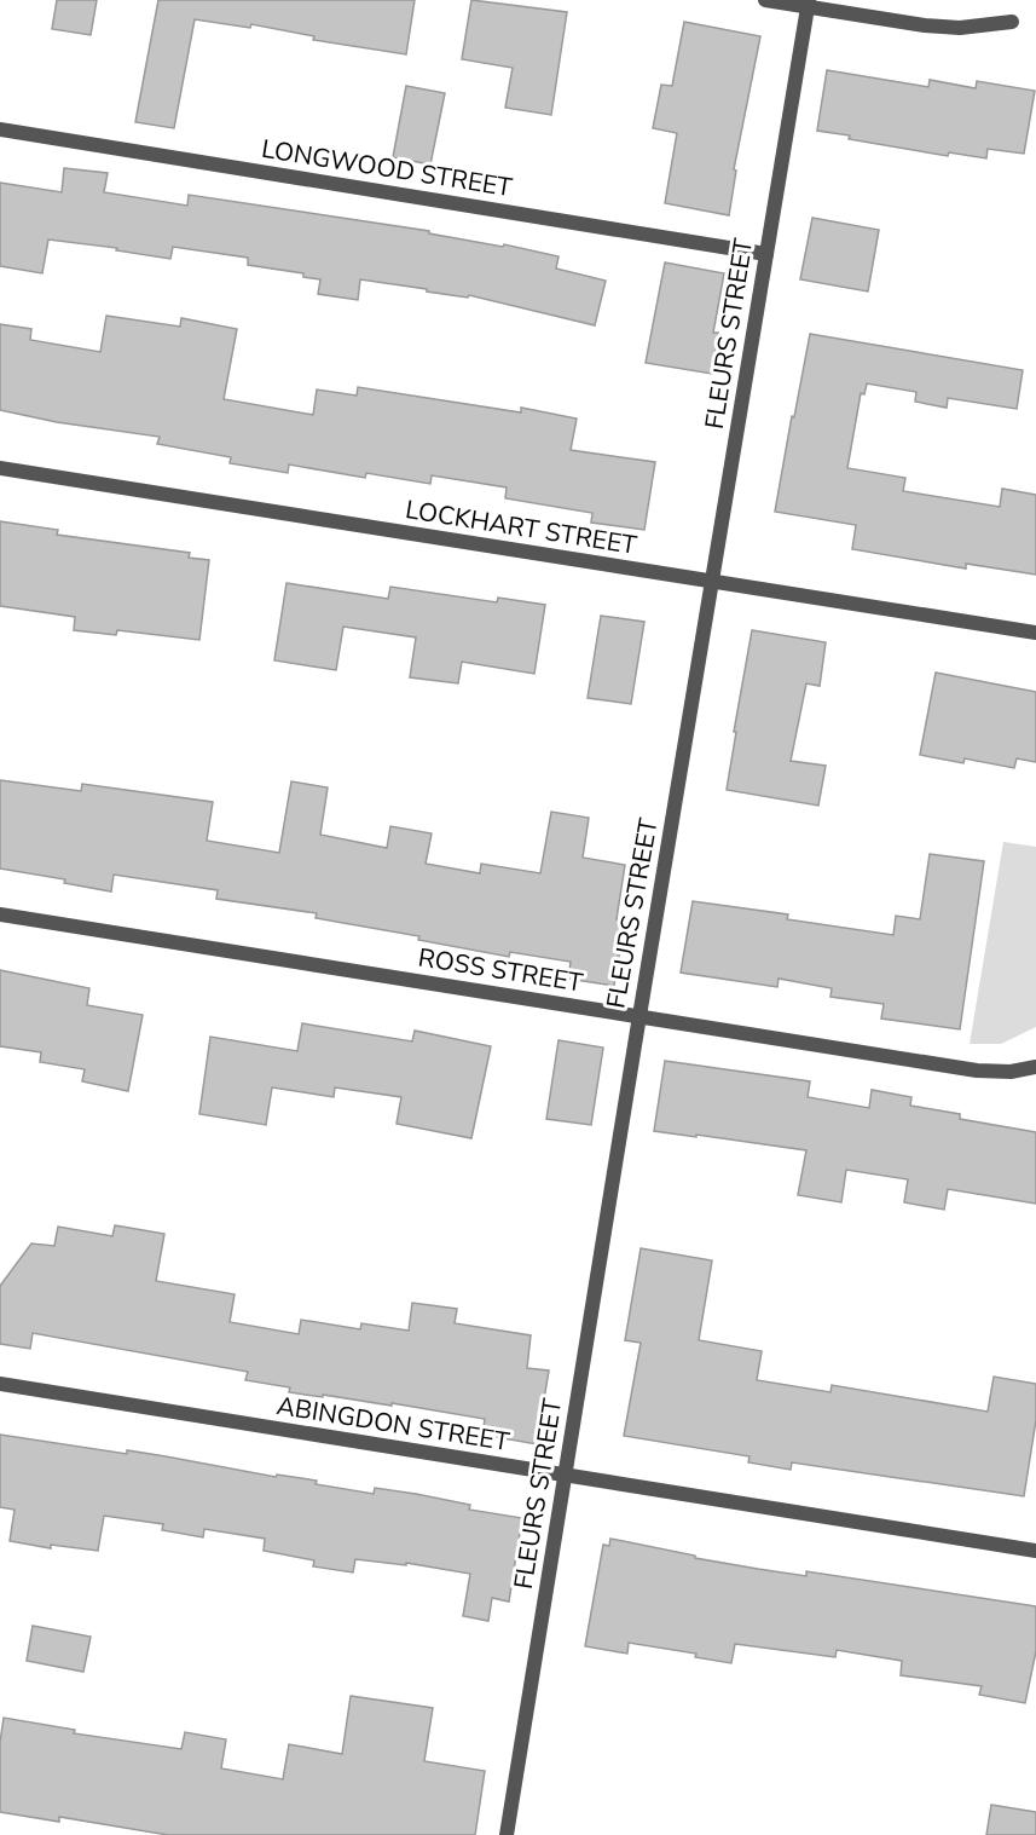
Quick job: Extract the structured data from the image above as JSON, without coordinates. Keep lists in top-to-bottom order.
{
  "streets": {
    "street": [
      "LONGWOOD STREET",
      "FLEURS STREET",
      "LOCKHART STREET",
      "ROSS STREET",
      "ABINGDON STREET"
    ]
  },
  "crossings": [
    ["LONGWOOD STREET", "FLEURS STREET"],
    ["FLEURS STREET", "LOCKHART STREET"],
    ["FLEURS STREET", "ROSS STREET"],
    ["FLEURS STREET", "ABINGDON STREET"]
  ]
}
